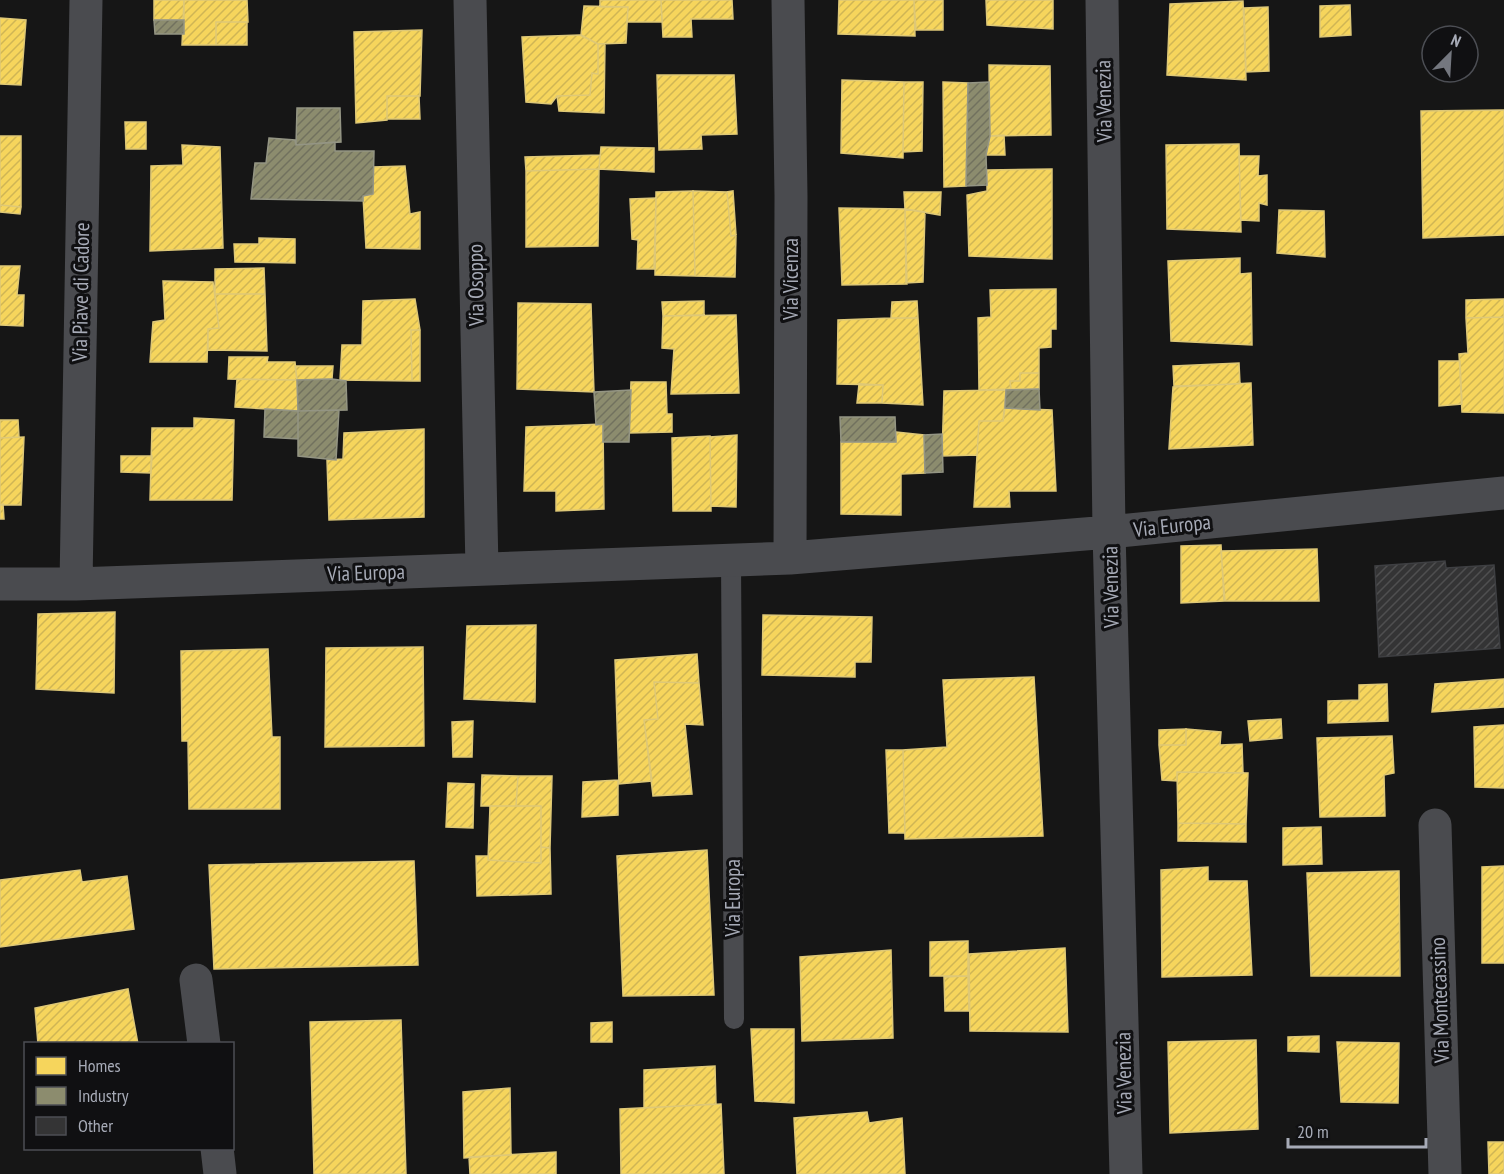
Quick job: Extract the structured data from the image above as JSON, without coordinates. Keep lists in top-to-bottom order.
{
  "streets": {
    "street": [
      "Via Venezia",
      "Via Vicenza",
      "Via Osoppo",
      "Via Piave di Cadore",
      "Via Europa",
      "Via Montecassino"
    ]
  },
  "crossings": [
    ["Via Venezia", "Via Europa"],
    ["Via Vicenza", "Via Europa"],
    ["Via Osoppo", "Via Europa"],
    ["Via Piave di Cadore", "Via Europa"]
  ],
  "legend": ["Homes", "Industry", "Other"],
  "scale_bar": "20 m",
  "north": "top right"
}
